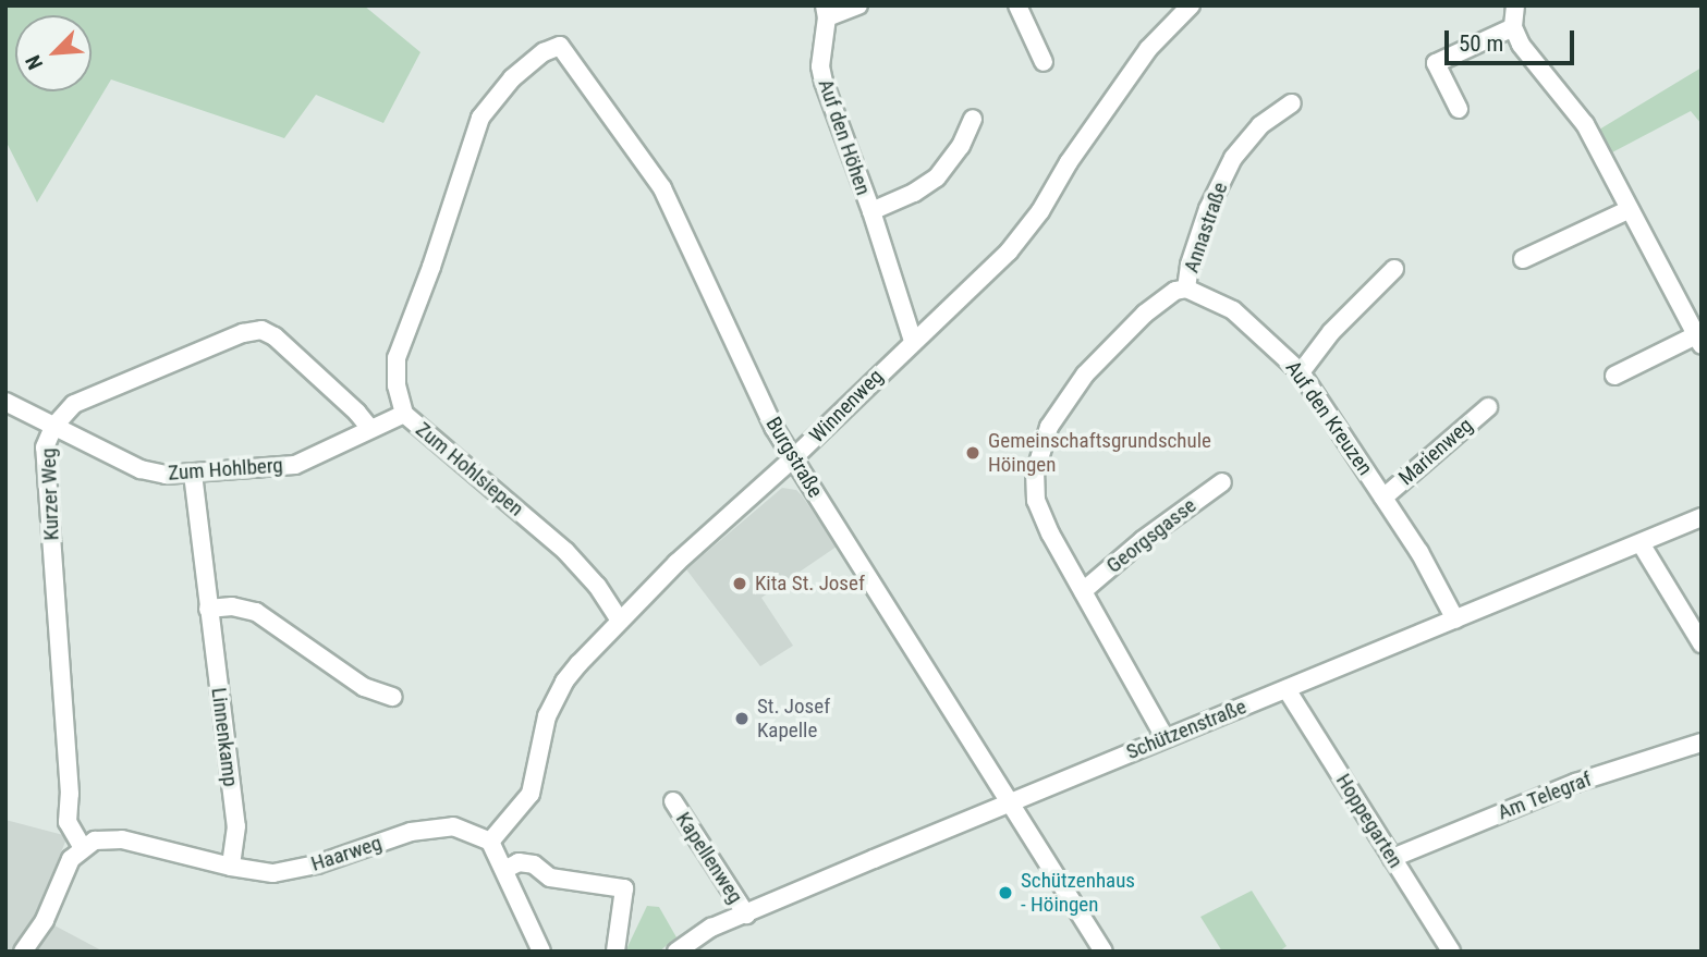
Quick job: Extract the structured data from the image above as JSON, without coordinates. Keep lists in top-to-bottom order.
{
  "streets": {
    "street": [
      "Auf den Höhen",
      "Annastraße",
      "Winnenweg",
      "Auf den Kreuzen",
      "Marienweg",
      "Burgstraße",
      "Zum Hohlberg",
      "Zum Hohlsiepen",
      "Kurzer Weg",
      "Georgsgasse",
      "Schützenstraße",
      "Linnenkamp",
      "Am Telegraf",
      "Hoppegarten",
      "Haarweg",
      "Kapellenweg"
    ]
  },
  "crossings": [
    ["Auf den Höhen", "Winnenweg"],
    ["Annastraße", "Auf den Kreuzen"],
    ["Winnenweg", "Burgstraße"],
    ["Winnenweg", "Zum Hohlsiepen"],
    ["Winnenweg", "Haarweg"],
    ["Auf den Kreuzen", "Marienweg"],
    ["Auf den Kreuzen", "Schützenstraße"],
    ["Burgstraße", "Zum Hohlsiepen"],
    ["Burgstraße", "Schützenstraße"],
    ["Zum Hohlberg", "Zum Hohlsiepen"],
    ["Zum Hohlberg", "Kurzer Weg"],
    ["Zum Hohlberg", "Linnenkamp"],
    ["Kurzer Weg", "Haarweg"],
    ["Schützenstraße", "Hoppegarten"],
    ["Schützenstraße", "Kapellenweg"],
    ["Linnenkamp", "Haarweg"],
    ["Am Telegraf", "Hoppegarten"]
  ],
  "places": [
    "Gemeinschaftsgrundschule Höingen",
    "Kita St. Josef",
    "St. Josef Kapelle",
    "Schützenhaus - Höingen"
  ],
  "scale_bar": "50 m",
  "north": "bottom left"
}
